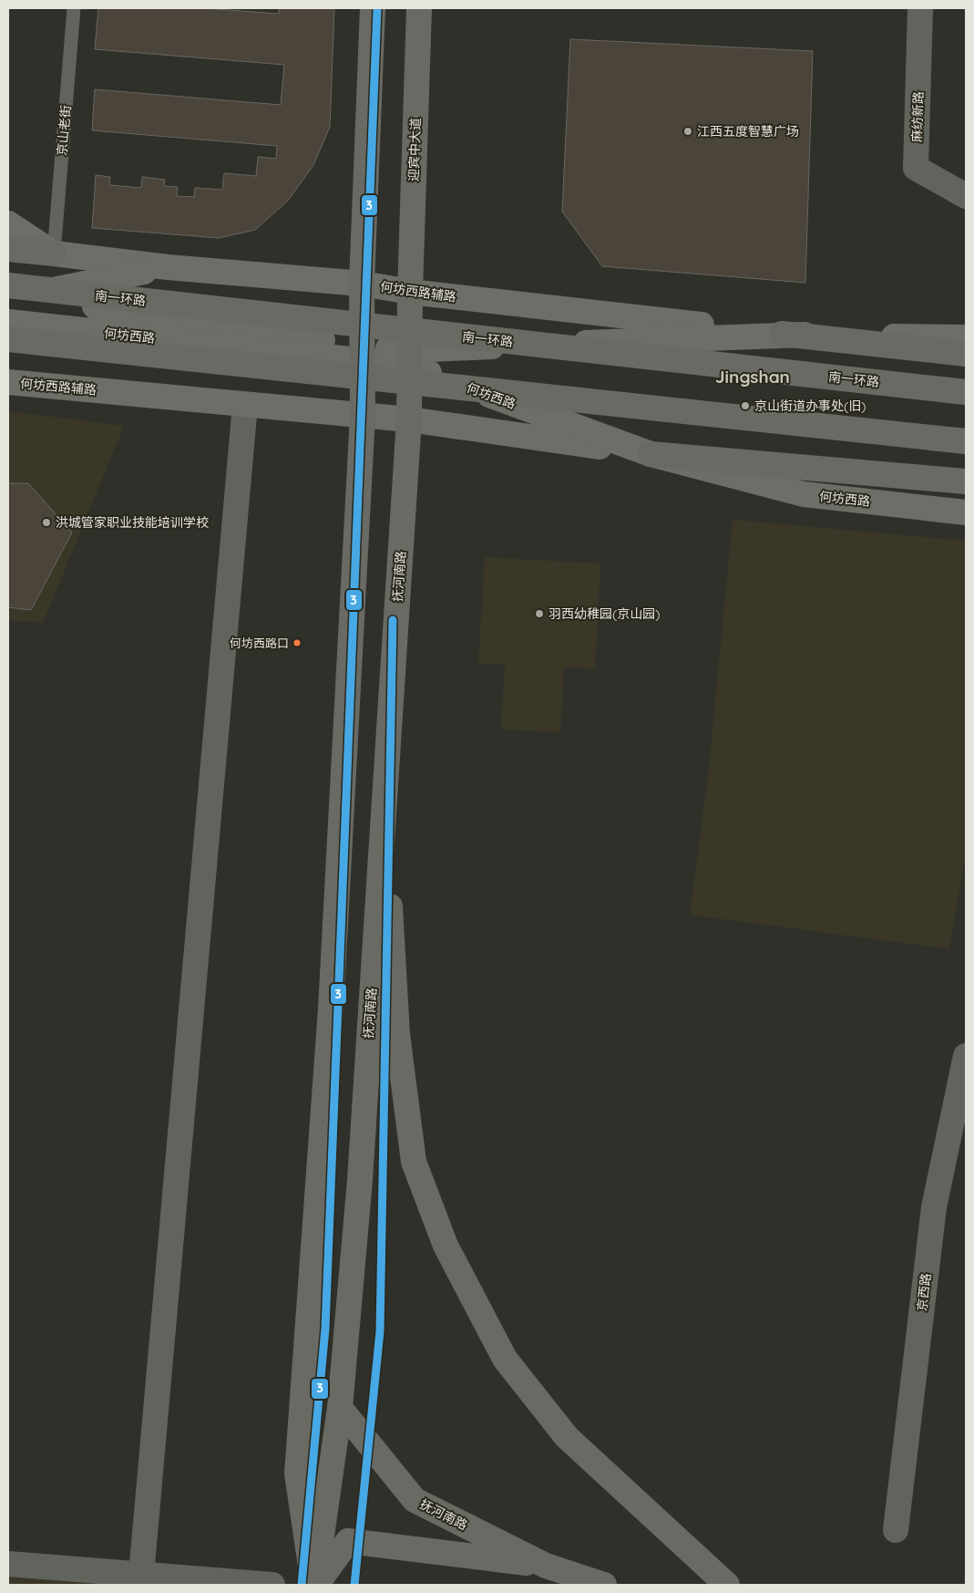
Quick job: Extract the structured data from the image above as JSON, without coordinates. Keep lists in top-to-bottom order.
{
  "streets": {
    "highway": ["迎宾中大道", "南一环路", "抚河南路"],
    "main road": ["何坊西路辅路", "何坊西路"],
    "street": ["麻纺新路", "京西路"],
    "lane": ["京山老街"]
  },
  "crossings": [
    ["京山老街", "何坊西路辅路"],
    ["迎宾中大道", "何坊西路辅路"],
    ["迎宾中大道", "抚河南路"],
    ["何坊西路辅路", "何坊西路"],
    ["何坊西路辅路", "抚河南路"],
    ["南一环路", "何坊西路"],
    ["何坊西路", "抚河南路"]
  ],
  "districts": ["Jingshan"],
  "places": [
    "江西五度智慧广场",
    "京山街道办事处(旧)",
    "洪城管家职业技能培训学校",
    "羽西幼稚园(京山园)",
    "何坊西路口"
  ],
  "lines": ["transit line 3"]
}
